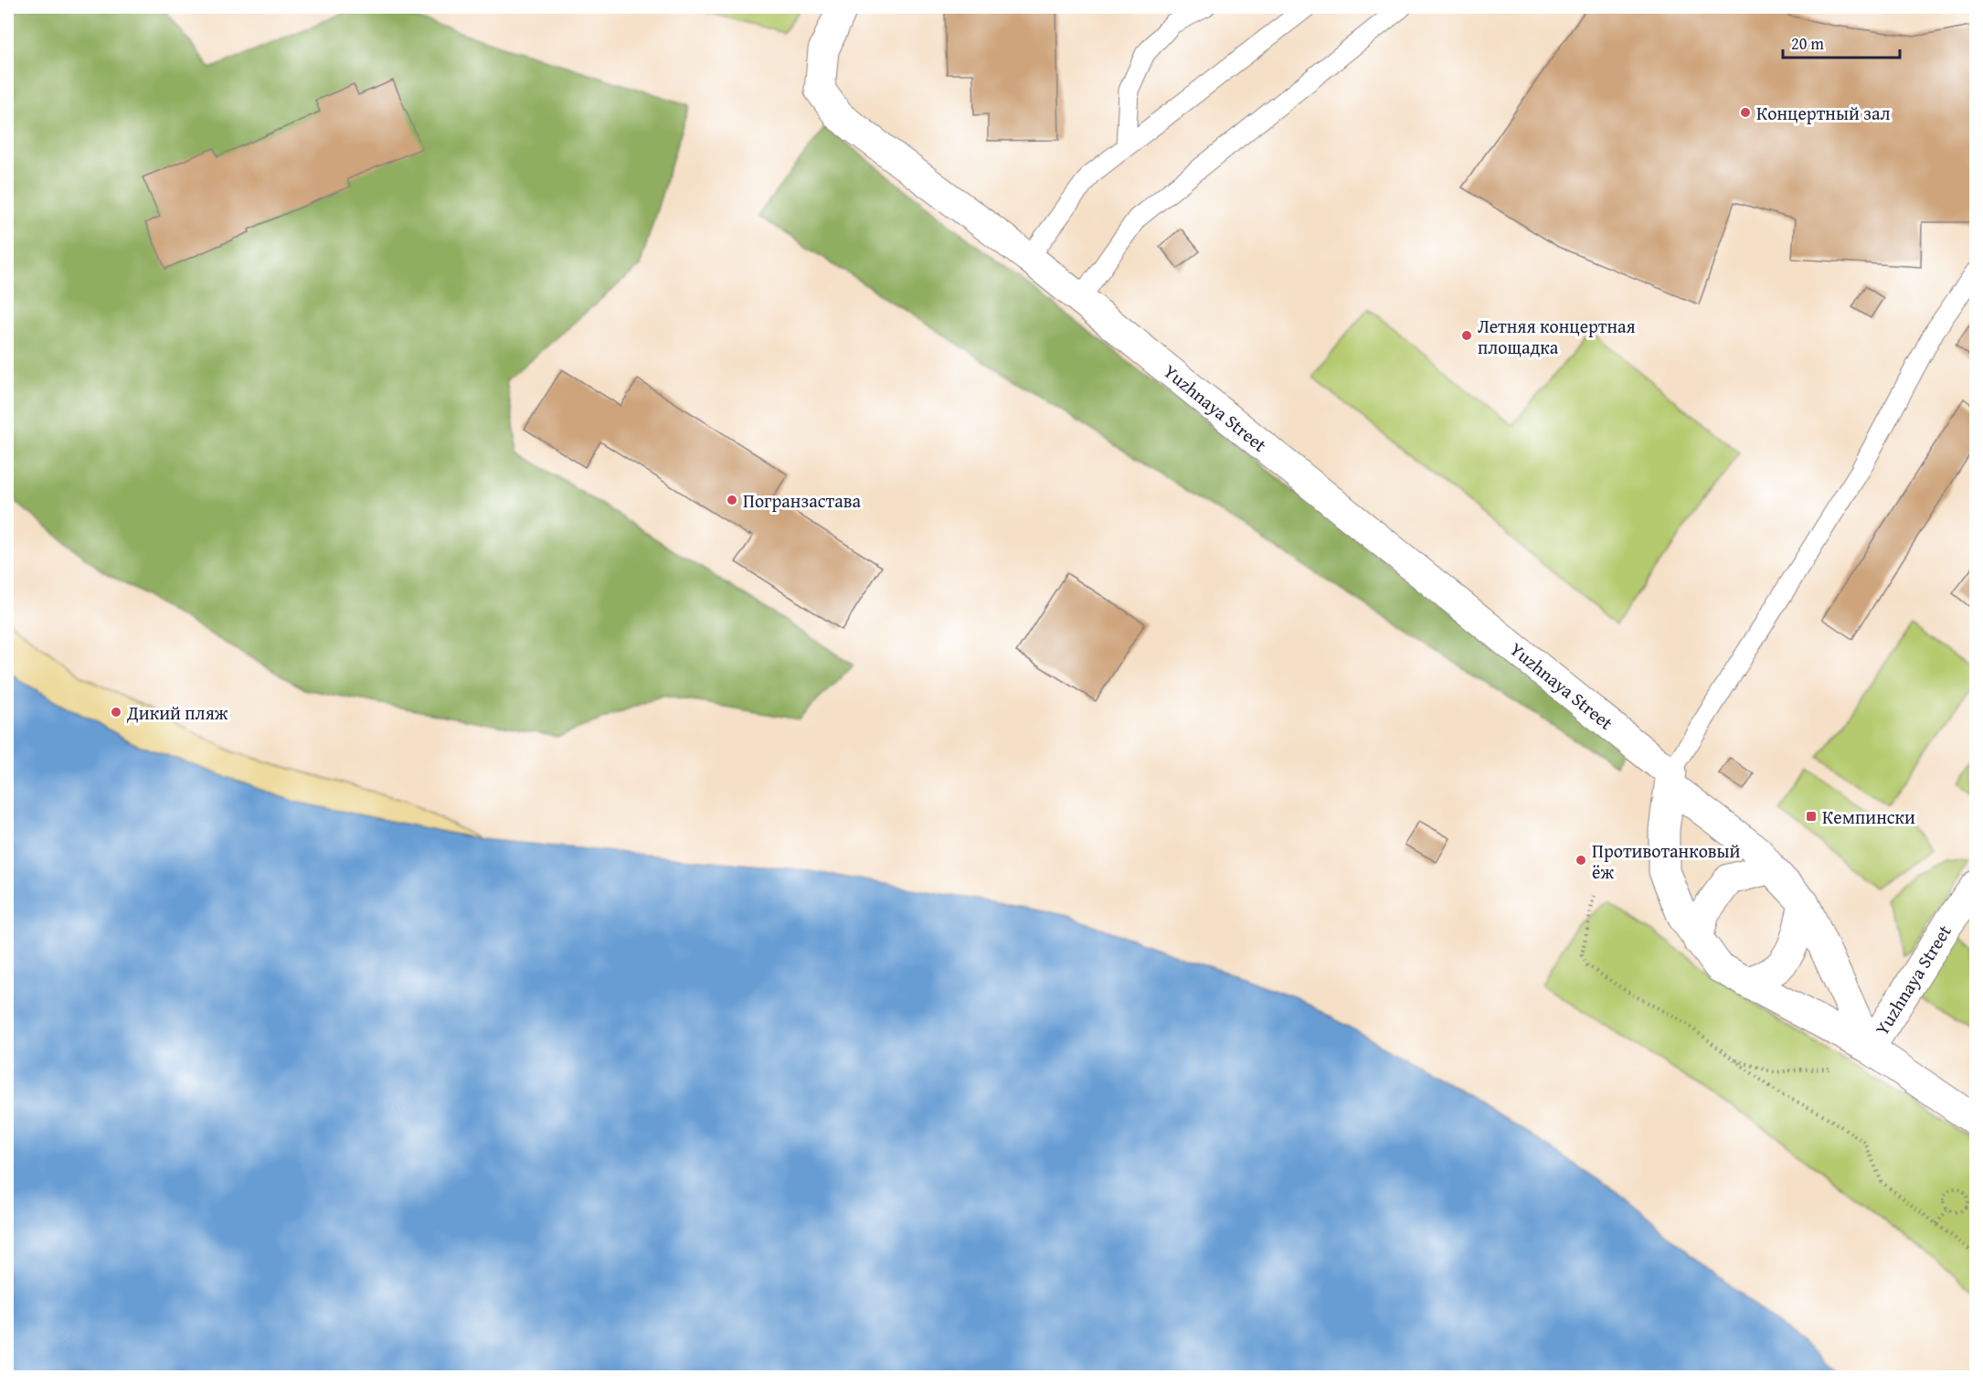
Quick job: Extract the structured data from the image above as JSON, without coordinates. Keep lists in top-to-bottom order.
{
  "streets": {
    "street": ["Yuzhnaya Street"]
  },
  "places": {
    "other": [
      "Концертный зал",
      "Летняя концертная площадка",
      "Погранзастава",
      "Дикий пляж",
      "Противотанковый ёж"
    ],
    "transit": ["Кемпински"]
  },
  "scale_bar": "20 m"
}
